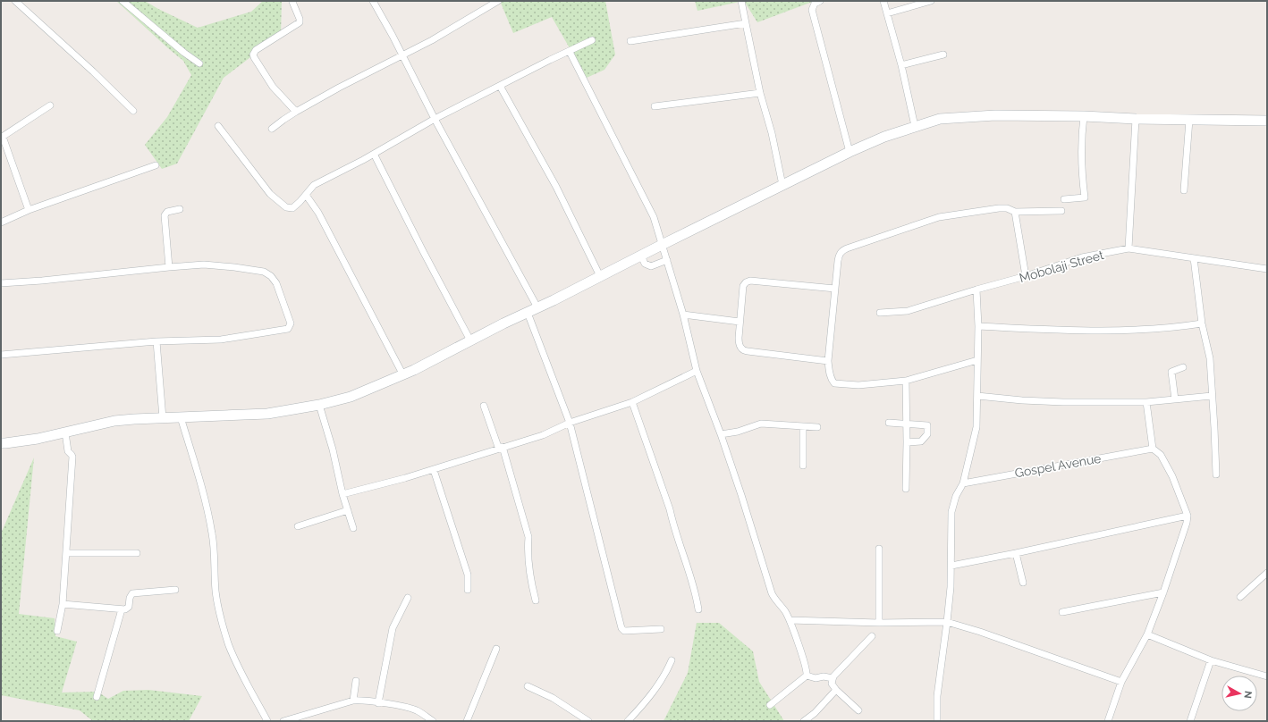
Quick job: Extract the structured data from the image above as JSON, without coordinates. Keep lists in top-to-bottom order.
{
  "streets": {
    "street": ["Mobolaji Street", "Gospel Avenue"]
  },
  "north": "right"
}
